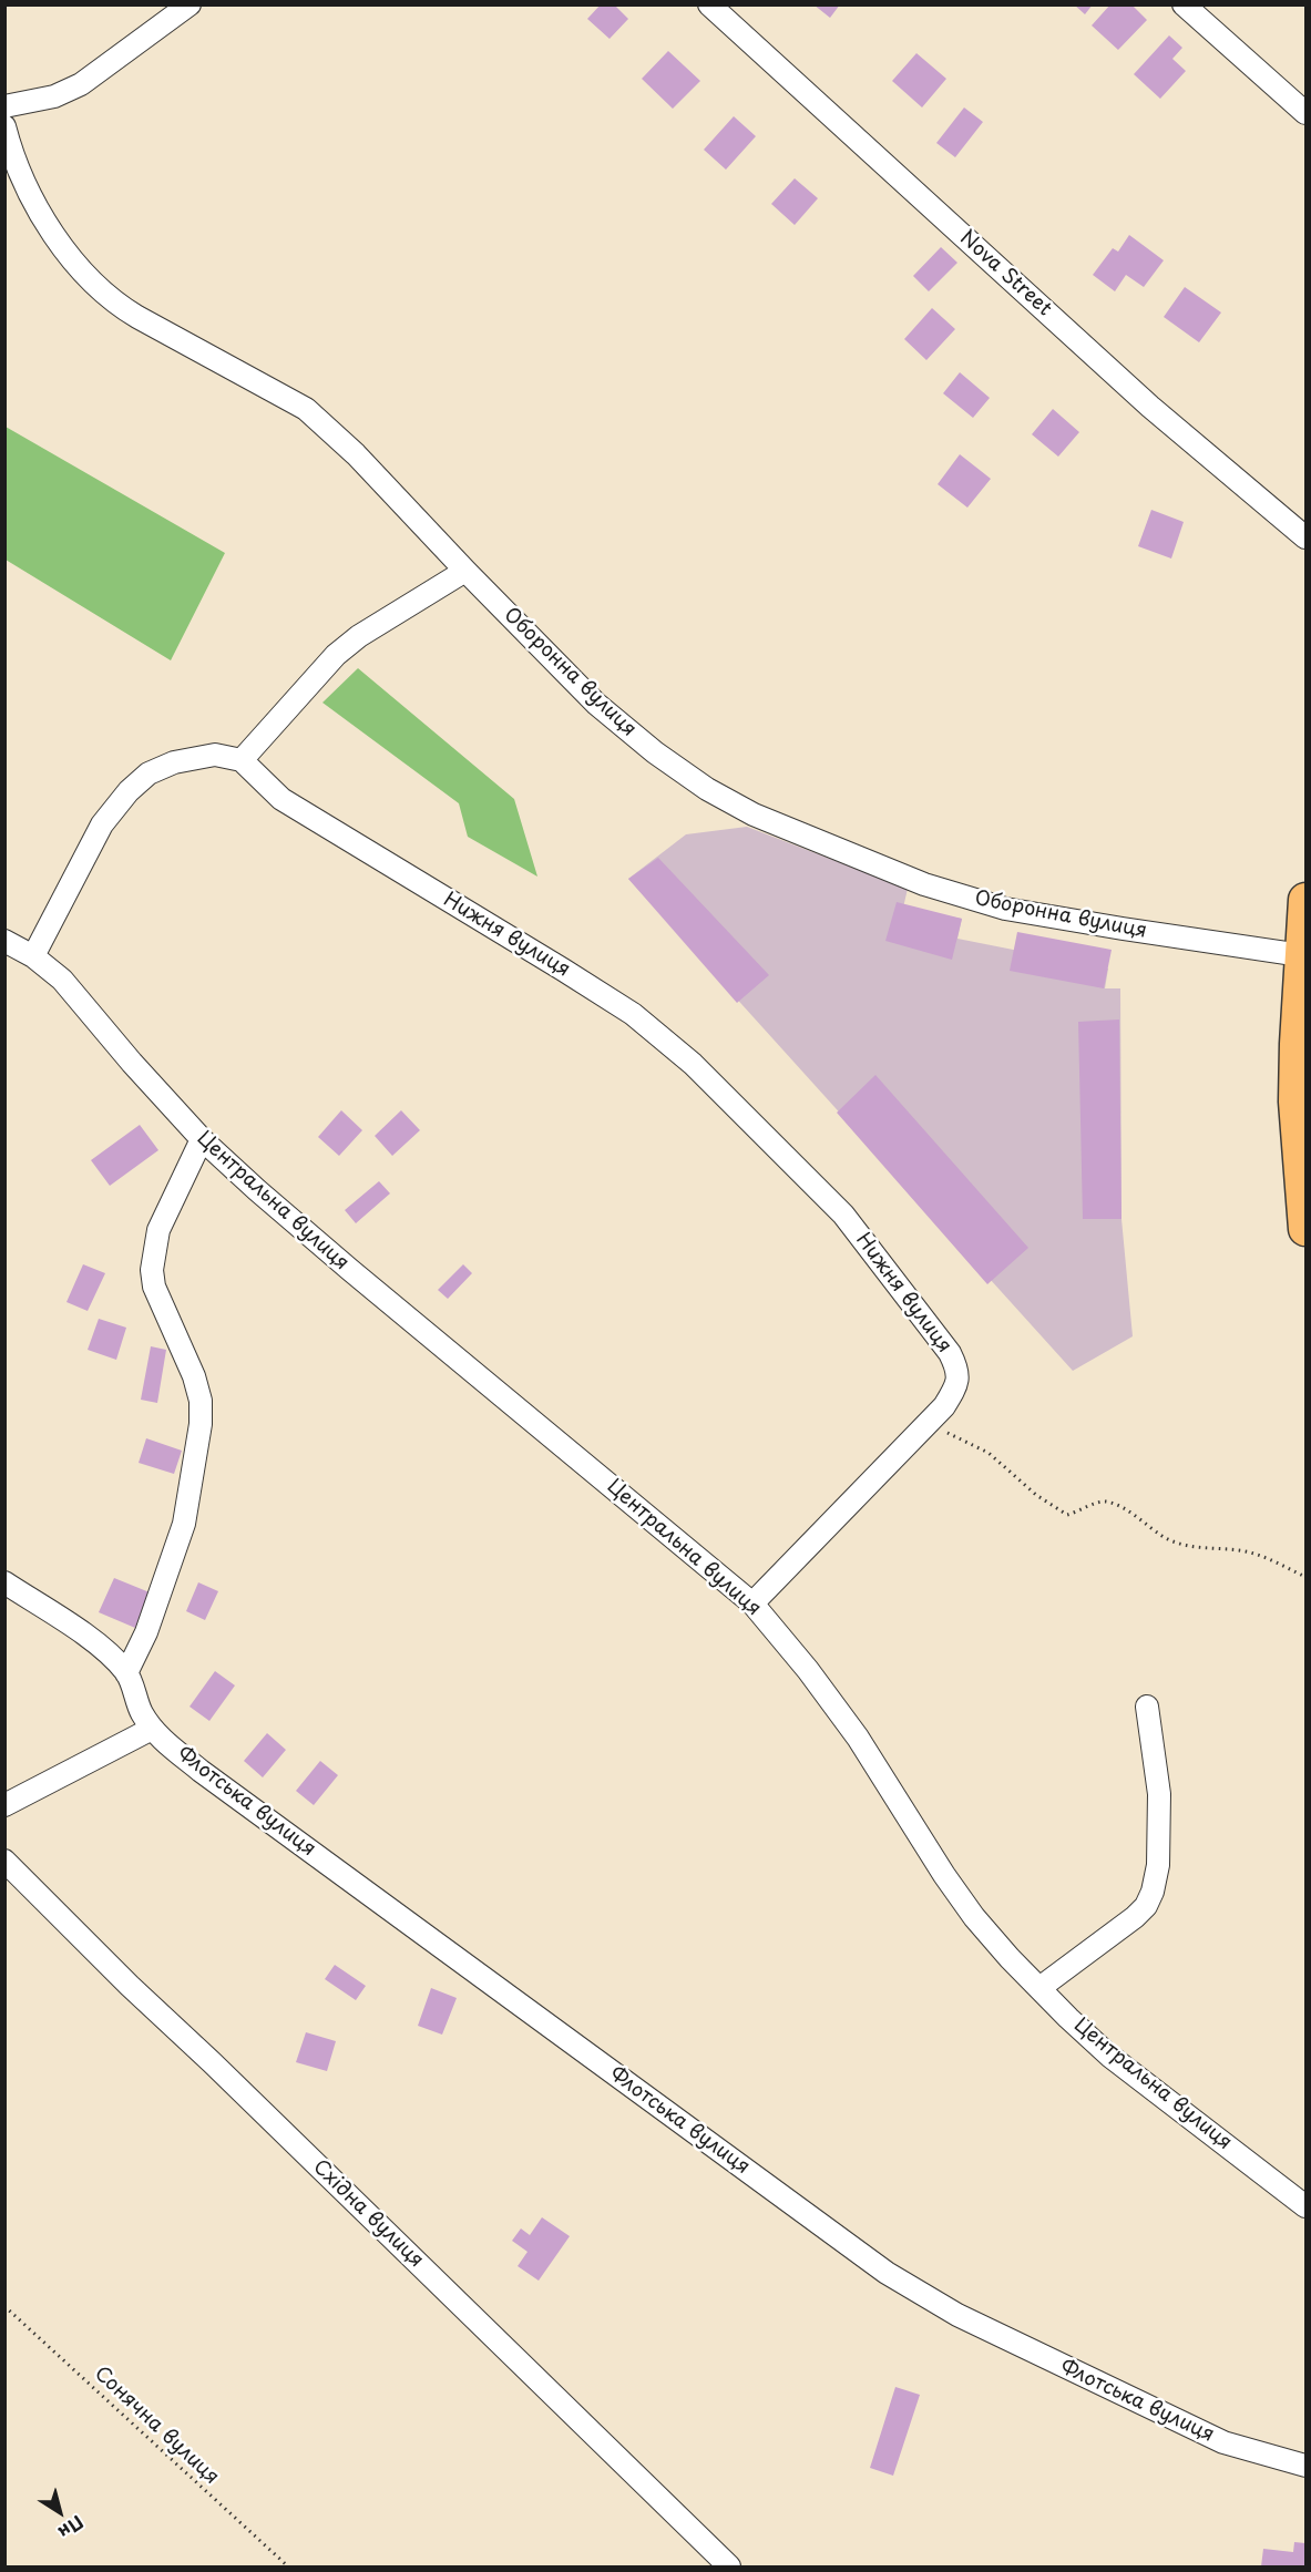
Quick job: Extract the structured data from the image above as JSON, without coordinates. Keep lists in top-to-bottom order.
{
  "streets": {
    "street": [
      "Nova Street",
      "Оборонна вулиця",
      "Нижня вулиця",
      "Центральна вулиця",
      "Флотська вулиця",
      "Східна вулиця"
    ],
    "path": ["Сонячна вулиця"]
  },
  "north": "bottom right"
}
